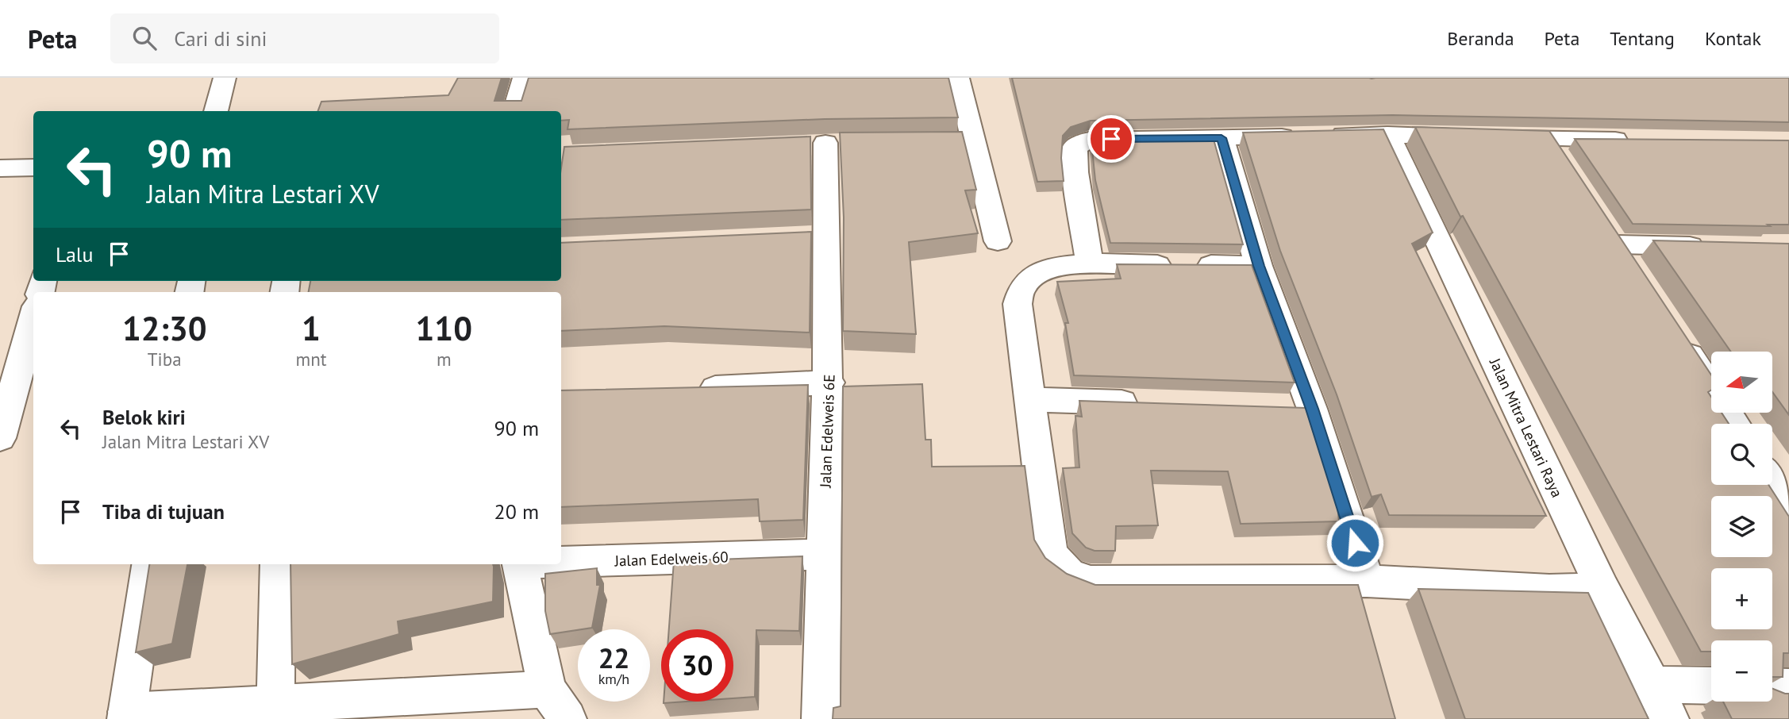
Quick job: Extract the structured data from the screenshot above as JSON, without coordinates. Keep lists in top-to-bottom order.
{
  "streets": {
    "street": ["Jalan Mitra Lestari Raya", "Jalan Edelweis 6E", "Jalan Edelweis 60"]
  },
  "crossings": [
    ["Jalan Edelweis 6E", "Jalan Edelweis 60"]
  ],
  "north": "left",
  "page": {
    "header": "Peta",
    "search": "Cari di sini",
    "nav": [
      "Beranda",
      "Peta",
      "Tentang",
      "Kontak"
    ],
    "turn": ["90 m", "Jalan Mitra Lestari XV"],
    "then": "Lalu",
    "eta": [
      "12:30",
      "Tiba",
      "1",
      "mnt",
      "110",
      "m"
    ],
    "map_buttons": ["+", "−"],
    "list": [
      {
        "name": "Belok kiri",
        "note": "Jalan Mitra Lestari XV",
        "value": "90 m"
      },
      {
        "name": "Tiba di tujuan",
        "value": "20 m"
      }
    ],
    "speed": "22 km/h",
    "limit": "30"
  }
}
